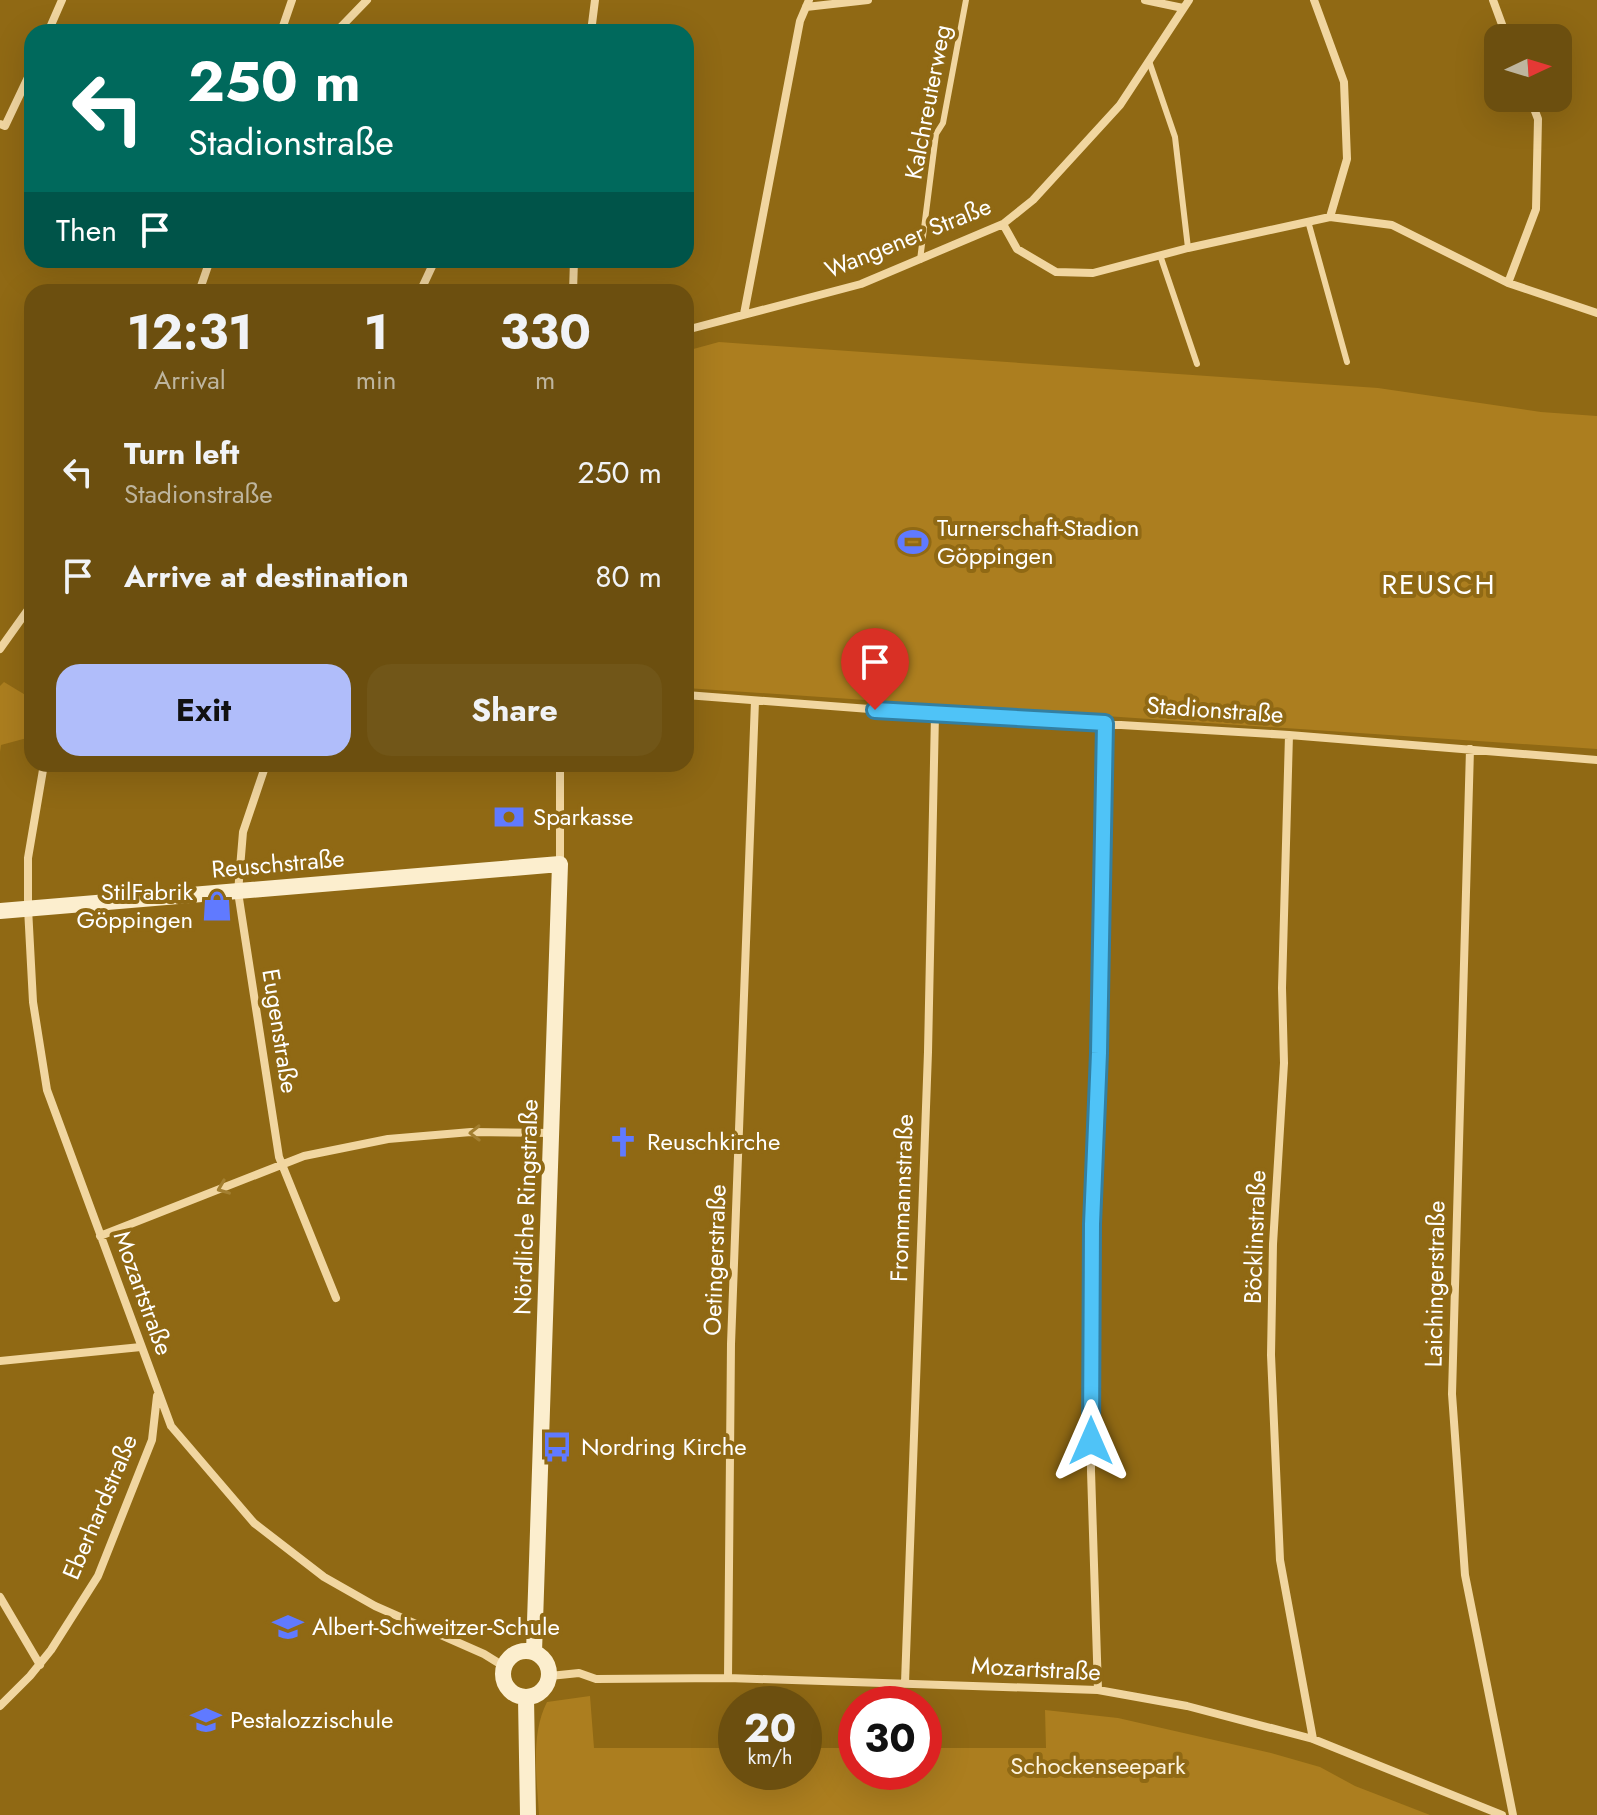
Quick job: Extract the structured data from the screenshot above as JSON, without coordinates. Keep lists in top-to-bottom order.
{
  "streets": {
    "street": [
      "Wangener Straße",
      "Stadionstraße",
      "Reuschstraße",
      "Eugenstraße",
      "Frommannstraße",
      "Nördliche Ringstraße",
      "Böcklinstraße",
      "Oetingerstraße",
      "Laichingerstraße",
      "Mozartstraße",
      "Eberhardstraße"
    ],
    "lane": ["Kalchreuterweg"]
  },
  "crossings": [
    ["Kalchreuterweg", "Wangener Straße"],
    ["Stadionstraße", "Frommannstraße"],
    ["Stadionstraße", "Böcklinstraße"],
    ["Stadionstraße", "Oetingerstraße"],
    ["Stadionstraße", "Laichingerstraße"],
    ["Reuschstraße", "Eugenstraße"],
    ["Reuschstraße", "Nördliche Ringstraße"],
    ["Reuschstraße", "Mozartstraße"],
    ["Frommannstraße", "Mozartstraße"],
    ["Nördliche Ringstraße", "Mozartstraße"],
    ["Böcklinstraße", "Mozartstraße"],
    ["Oetingerstraße", "Mozartstraße"],
    ["Mozartstraße", "Eberhardstraße"]
  ],
  "districts": ["REUSCH"],
  "parks": ["Schockenseepark"],
  "places": {
    "sports": ["Turnerschaft-Stadion Göppingen"],
    "bank": ["Sparkasse"],
    "shop": ["StilFabrik Göppingen"],
    "church": ["Reuschkirche"],
    "bus stop": ["Nordring Kirche"],
    "school or university": ["Albert-Schweitzer-Schule", "Pestalozzischule"]
  },
  "north": "right",
  "page": {
    "turn": ["250 m", "Stadionstraße"],
    "then": "Then",
    "eta": [
      "12:31",
      "Arrival",
      "1",
      "min",
      "330",
      "m"
    ],
    "list": [
      {
        "name": "Turn left",
        "note": "Stadionstraße",
        "value": "250 m"
      },
      {
        "name": "Arrive at destination",
        "value": "80 m"
      }
    ],
    "buttons": ["Exit", "Share"],
    "speed": "20 km/h",
    "limit": "30"
  }
}
